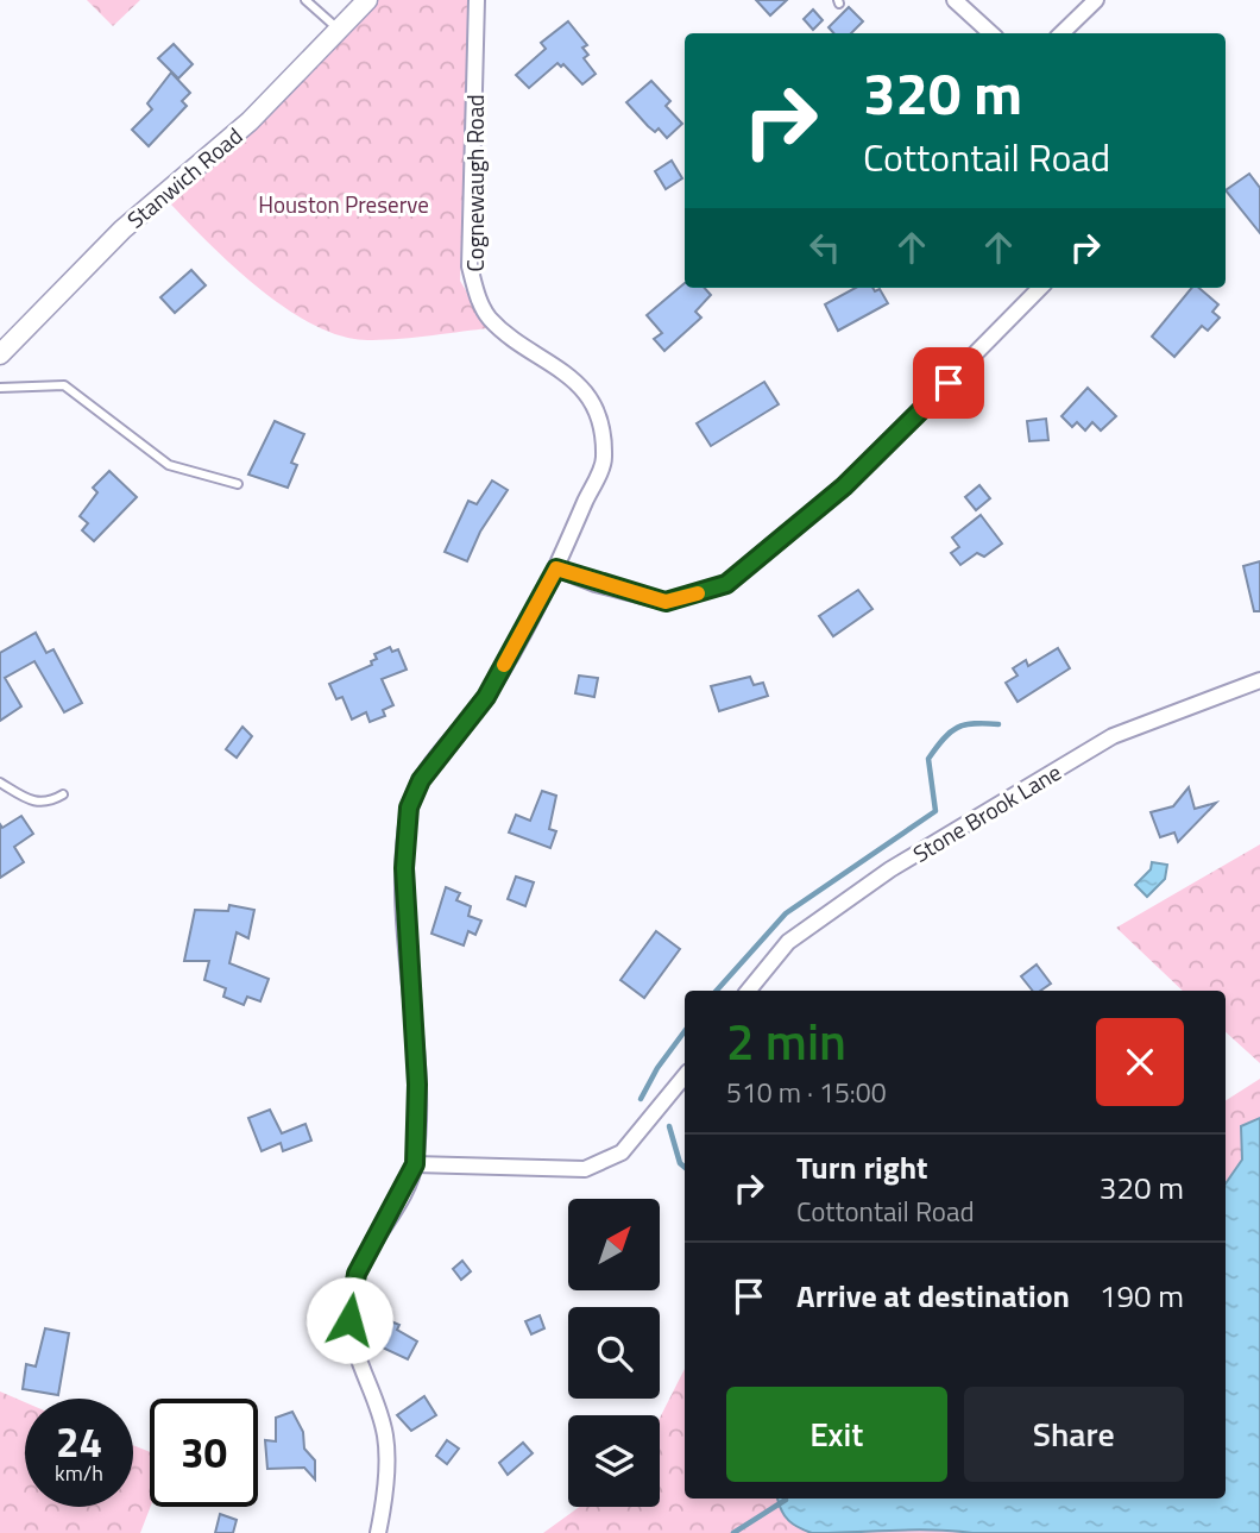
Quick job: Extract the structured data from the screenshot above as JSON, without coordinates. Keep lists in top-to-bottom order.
{
  "streets": {
    "street": ["Stanwich Road", "Cognewaugh Road", "Stone Brook Lane"]
  },
  "parks": ["Houston Preserve"],
  "north": "top right",
  "page": {
    "turn": ["320 m", "Cottontail Road"],
    "heading": ["2 min", "510 m · 15:00"],
    "list": [
      {
        "name": "Turn right",
        "note": "Cottontail Road",
        "value": "320 m"
      },
      {
        "name": "Arrive at destination",
        "value": "190 m"
      }
    ],
    "buttons": ["Exit", "Share"],
    "speed": "24 km/h",
    "limit": "30"
  }
}
